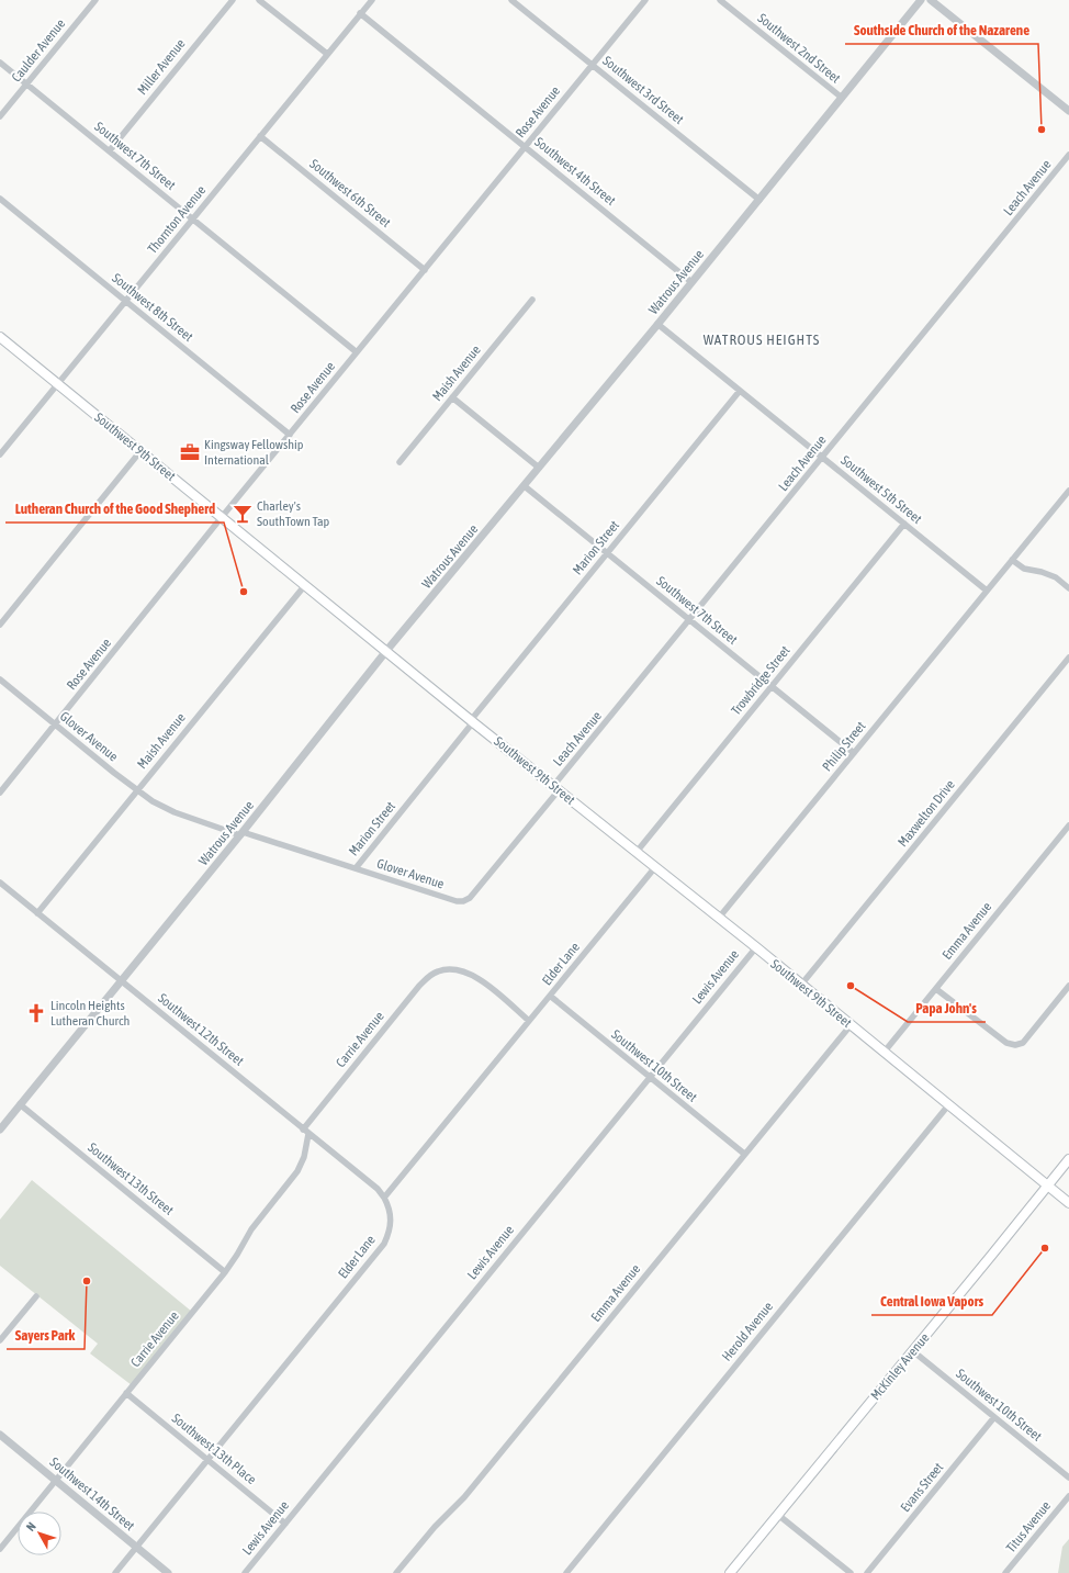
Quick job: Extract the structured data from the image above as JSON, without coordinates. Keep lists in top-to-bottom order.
{
  "streets": {
    "main road": ["Southwest 9th Street", "McKinley Avenue"],
    "street": [
      "Southwest 2nd Street",
      "Caulder Avenue",
      "Miller Avenue",
      "Southwest 3rd Street",
      "Rose Avenue",
      "Southwest 7th Street",
      "Southwest 4th Street",
      "Leach Avenue",
      "Southwest 6th Street",
      "Thornton Avenue",
      "Watrous Avenue",
      "Southwest 8th Street",
      "Maish Avenue",
      "Southwest 5th Street",
      "Marion Street",
      "Trowbridge Street",
      "Glover Avenue",
      "Philip Street",
      "Maxwelton Drive",
      "Emma Avenue",
      "Elder Lane",
      "Lewis Avenue",
      "Southwest 12th Street",
      "Carrie Avenue",
      "Southwest 10th Street",
      "Southwest 13th Street",
      "Herold Avenue",
      "Southwest 13th Place",
      "Evans Street",
      "Southwest 14th Street",
      "Titus Avenue"
    ]
  },
  "crossings": [
    ["Southwest 2nd Street", "Watrous Avenue"],
    ["Caulder Avenue", "Southwest 7th Street"],
    ["Miller Avenue", "Southwest 7th Street"],
    ["Southwest 3rd Street", "Rose Avenue"],
    ["Southwest 3rd Street", "Watrous Avenue"],
    ["Rose Avenue", "Southwest 7th Street"],
    ["Rose Avenue", "Southwest 4th Street"],
    ["Rose Avenue", "Southwest 6th Street"],
    ["Rose Avenue", "Southwest 8th Street"],
    ["Rose Avenue", "Southwest 9th Street"],
    ["Rose Avenue", "Glover Avenue"],
    ["Southwest 7th Street", "Leach Avenue"],
    ["Southwest 7th Street", "Thornton Avenue"],
    ["Southwest 7th Street", "Watrous Avenue"],
    ["Southwest 7th Street", "Marion Street"],
    ["Southwest 7th Street", "Trowbridge Street"],
    ["Southwest 7th Street", "Philip Street"],
    ["Southwest 4th Street", "Thornton Avenue"],
    ["Southwest 4th Street", "Watrous Avenue"],
    ["Leach Avenue", "Southwest 9th Street"],
    ["Leach Avenue", "Southwest 5th Street"],
    ["Leach Avenue", "Glover Avenue"],
    ["Southwest 6th Street", "Thornton Avenue"],
    ["Thornton Avenue", "Southwest 8th Street"],
    ["Thornton Avenue", "Southwest 9th Street"],
    ["Watrous Avenue", "Southwest 9th Street"],
    ["Watrous Avenue", "Southwest 5th Street"],
    ["Watrous Avenue", "Glover Avenue"],
    ["Watrous Avenue", "Southwest 12th Street"],
    ["Watrous Avenue", "Southwest 13th Street"],
    ["Maish Avenue", "Southwest 9th Street"],
    ["Maish Avenue", "Glover Avenue"],
    ["Maish Avenue", "Southwest 12th Street"],
    ["Southwest 9th Street", "Marion Street"],
    ["Southwest 9th Street", "Trowbridge Street"],
    ["Southwest 9th Street", "Philip Street"],
    ["Southwest 9th Street", "Maxwelton Drive"],
    ["Southwest 9th Street", "Emma Avenue"],
    ["Southwest 9th Street", "Elder Lane"],
    ["Southwest 9th Street", "Lewis Avenue"],
    ["Southwest 9th Street", "Herold Avenue"],
    ["Southwest 9th Street", "McKinley Avenue"],
    ["Southwest 5th Street", "Marion Street"],
    ["Southwest 5th Street", "Trowbridge Street"],
    ["Southwest 5th Street", "Philip Street"],
    ["Marion Street", "Glover Avenue"],
    ["Emma Avenue", "Southwest 10th Street"],
    ["Elder Lane", "Southwest 12th Street"],
    ["Elder Lane", "Carrie Avenue"],
    ["Elder Lane", "Southwest 10th Street"],
    ["Elder Lane", "Southwest 13th Place"],
    ["Elder Lane", "Southwest 14th Street"],
    ["Lewis Avenue", "Southwest 10th Street"],
    ["Lewis Avenue", "Southwest 13th Place"],
    ["Southwest 12th Street", "Carrie Avenue"],
    ["Carrie Avenue", "Southwest 13th Street"],
    ["Carrie Avenue", "Southwest 13th Place"],
    ["Carrie Avenue", "Southwest 14th Street"],
    ["Southwest 10th Street", "McKinley Avenue"],
    ["Southwest 10th Street", "Evans Street"]
  ],
  "districts": ["WATROUS HEIGHTS"],
  "places": {
    "other": [
      "Southside Church of the Nazarene",
      "Lutheran Church of the Good Shepherd",
      "Papa John's",
      "Central Iowa Vapors",
      "Sayers Park"
    ],
    "office": ["Kingsway Fellowship International"],
    "bar": ["Charley's SouthTown Tap"],
    "church": ["Lincoln Heights Lutheran Church"]
  },
  "north": "top left"
}
